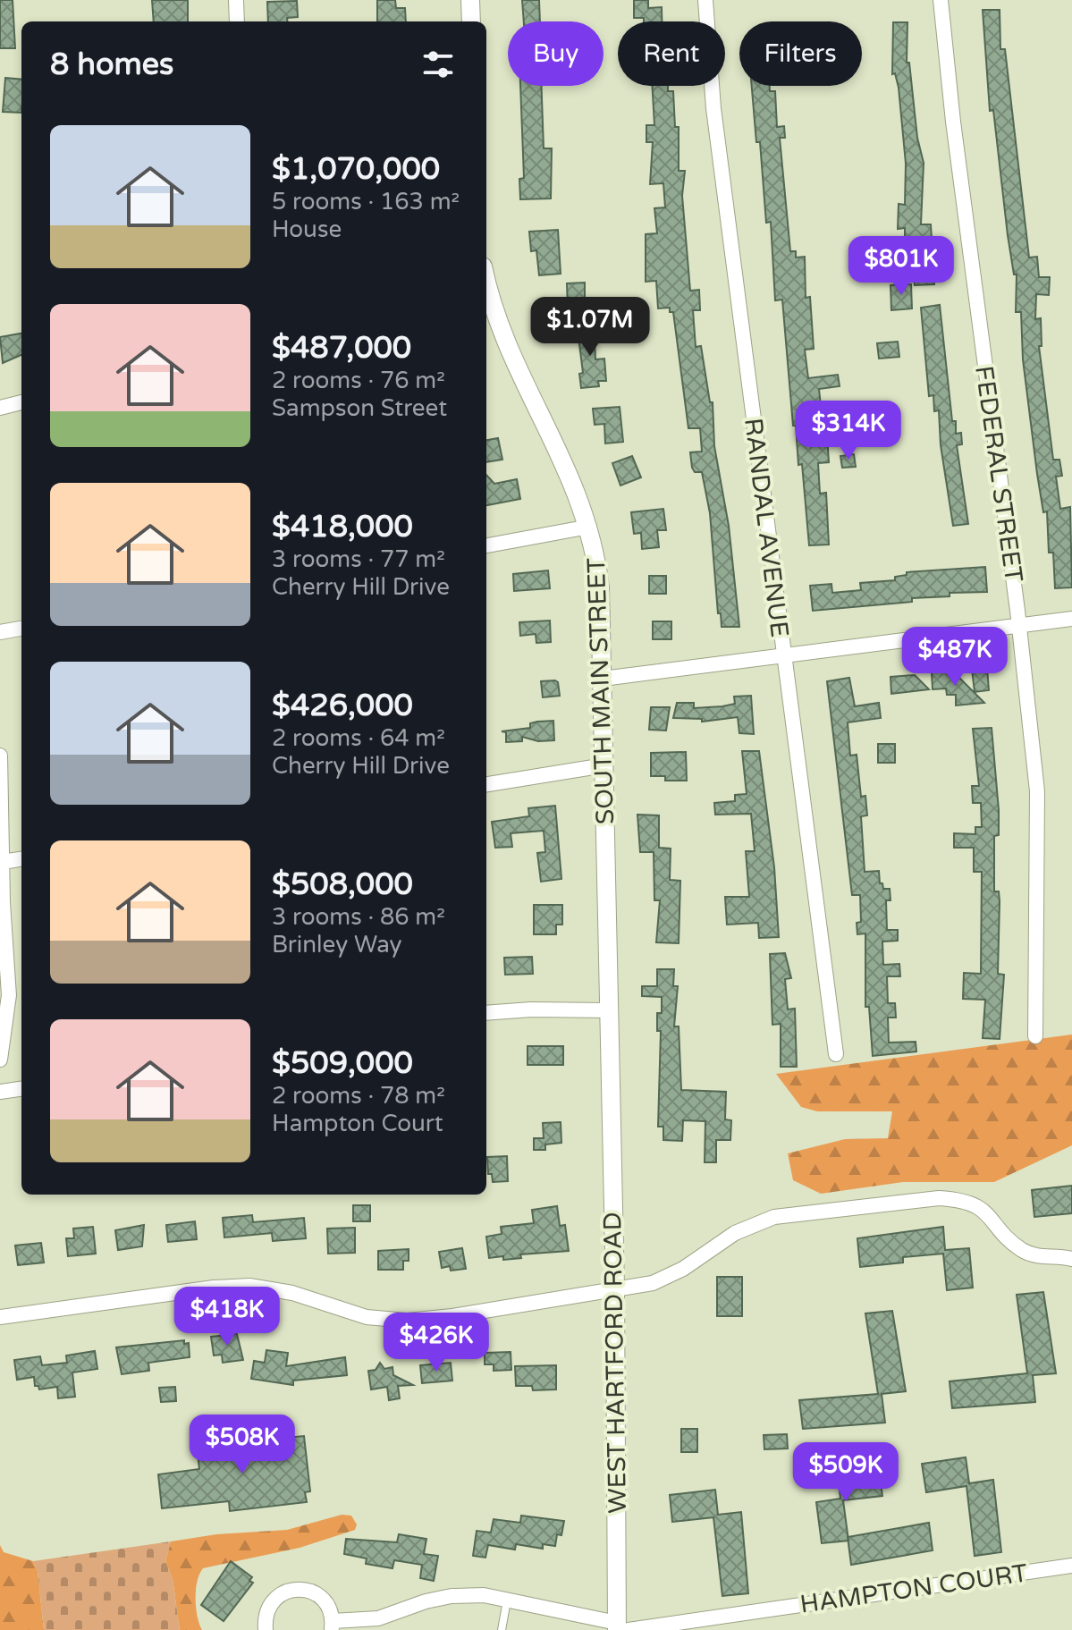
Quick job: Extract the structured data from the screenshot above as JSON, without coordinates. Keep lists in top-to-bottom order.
{
  "streets": {
    "street": [
      "FEDERAL STREET",
      "RANDAL AVENUE",
      "SOUTH MAIN STREET",
      "WEST HARTFORD ROAD",
      "HAMPTON COURT"
    ]
  },
  "crossings": [
    ["SOUTH MAIN STREET", "WEST HARTFORD ROAD"],
    ["WEST HARTFORD ROAD", "HAMPTON COURT"]
  ],
  "page": {
    "chip": ["Buy", "Rent", "Filters"],
    "heading": "8 homes",
    "list": [
      {
        "name": "$1,070,000",
        "note": "5 rooms · 163 m² · House"
      },
      {
        "name": "$487,000",
        "note": "2 rooms · 76 m² · Sampson Street"
      },
      {
        "name": "$418,000",
        "note": "3 rooms · 77 m² · Cherry Hill Drive"
      },
      {
        "name": "$426,000",
        "note": "2 rooms · 64 m² · Cherry Hill Drive"
      },
      {
        "name": "$508,000",
        "note": "3 rooms · 86 m² · Brinley Way"
      },
      {
        "name": "$509,000",
        "note": "2 rooms · 78 m² · Hampton Court"
      }
    ],
    "price": [
      "$801K",
      "$1.07M",
      "$314K",
      "$487K",
      "$418K",
      "$426K",
      "$508K",
      "$509K"
    ]
  }
}
